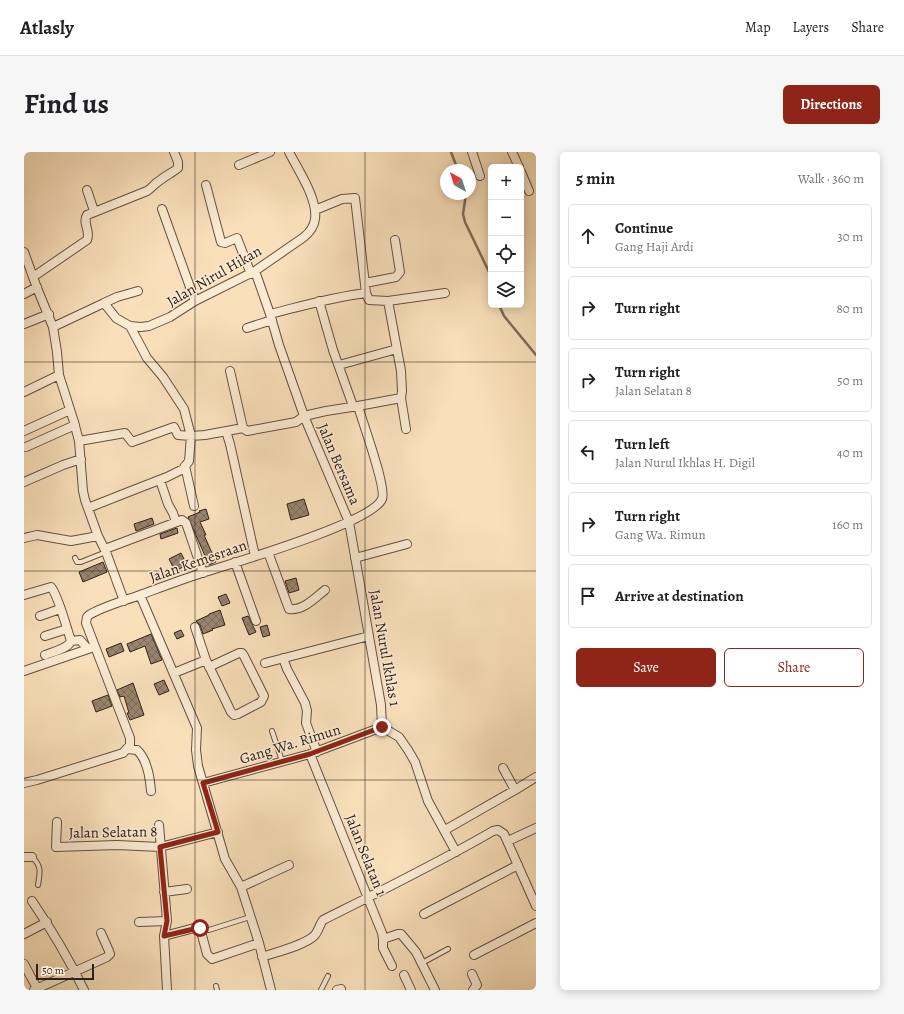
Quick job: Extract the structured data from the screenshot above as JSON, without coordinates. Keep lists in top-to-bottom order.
{
  "streets": {
    "street": [
      "Jalan Nirul Hikan",
      "Jalan Bersama",
      "Jalan Kemesraan",
      "Jalan Nurul Ikhlas 1",
      "Gang Wa. Rimun",
      "Jalan Selatan 8",
      "Jalan Selatan 1"
    ]
  },
  "crossings": [
    ["Jalan Nirul Hikan", "Jalan Bersama"],
    ["Jalan Bersama", "Jalan Kemesraan"],
    ["Jalan Bersama", "Jalan Nurul Ikhlas 1"],
    ["Jalan Kemesraan", "Jalan Nurul Ikhlas 1"],
    ["Jalan Nurul Ikhlas 1", "Gang Wa. Rimun"],
    ["Gang Wa. Rimun", "Jalan Selatan 1"]
  ],
  "scale_bar": "50 m",
  "north": "top left",
  "page": {
    "header": "Atlasly",
    "nav": ["Map", "Layers", "Share"],
    "title": "Find us",
    "buttons": [
      "Directions",
      ["Save", "Share"]
    ],
    "heading": ["5 min", "Walk · 360 m"],
    "map_buttons": ["+", "−"],
    "list": [
      ["Continue", "Gang Haji Ardi", "30 m"],
      ["Turn right", "80 m"],
      ["Turn right", "Jalan Selatan 8", "50 m"],
      ["Turn left", "Jalan Nurul Ikhlas H. Digil", "40 m"],
      ["Turn right", "Gang Wa. Rimun", "160 m"],
      "Arrive at destination"
    ],
    "scale": "50 m"
  }
}
